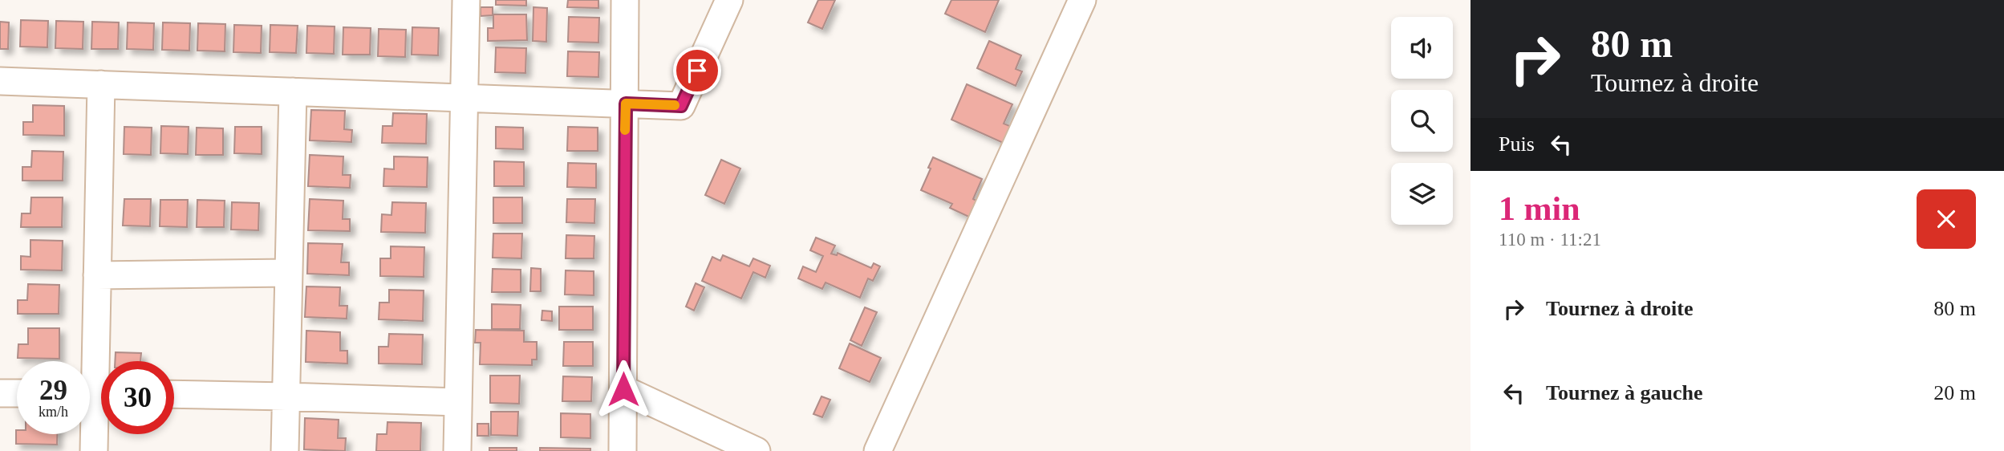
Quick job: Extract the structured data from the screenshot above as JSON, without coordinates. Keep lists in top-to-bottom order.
{
  "page": {
    "turn": ["80 m", "Tournez à droite"],
    "then": "Puis",
    "heading": ["1 min", "110 m · 11:21"],
    "list": [
      {
        "name": "Tournez à droite",
        "value": "80 m"
      },
      {
        "name": "Tournez à gauche",
        "value": "20 m"
      }
    ],
    "speed": "29 km/h",
    "limit": "30"
  }
}
